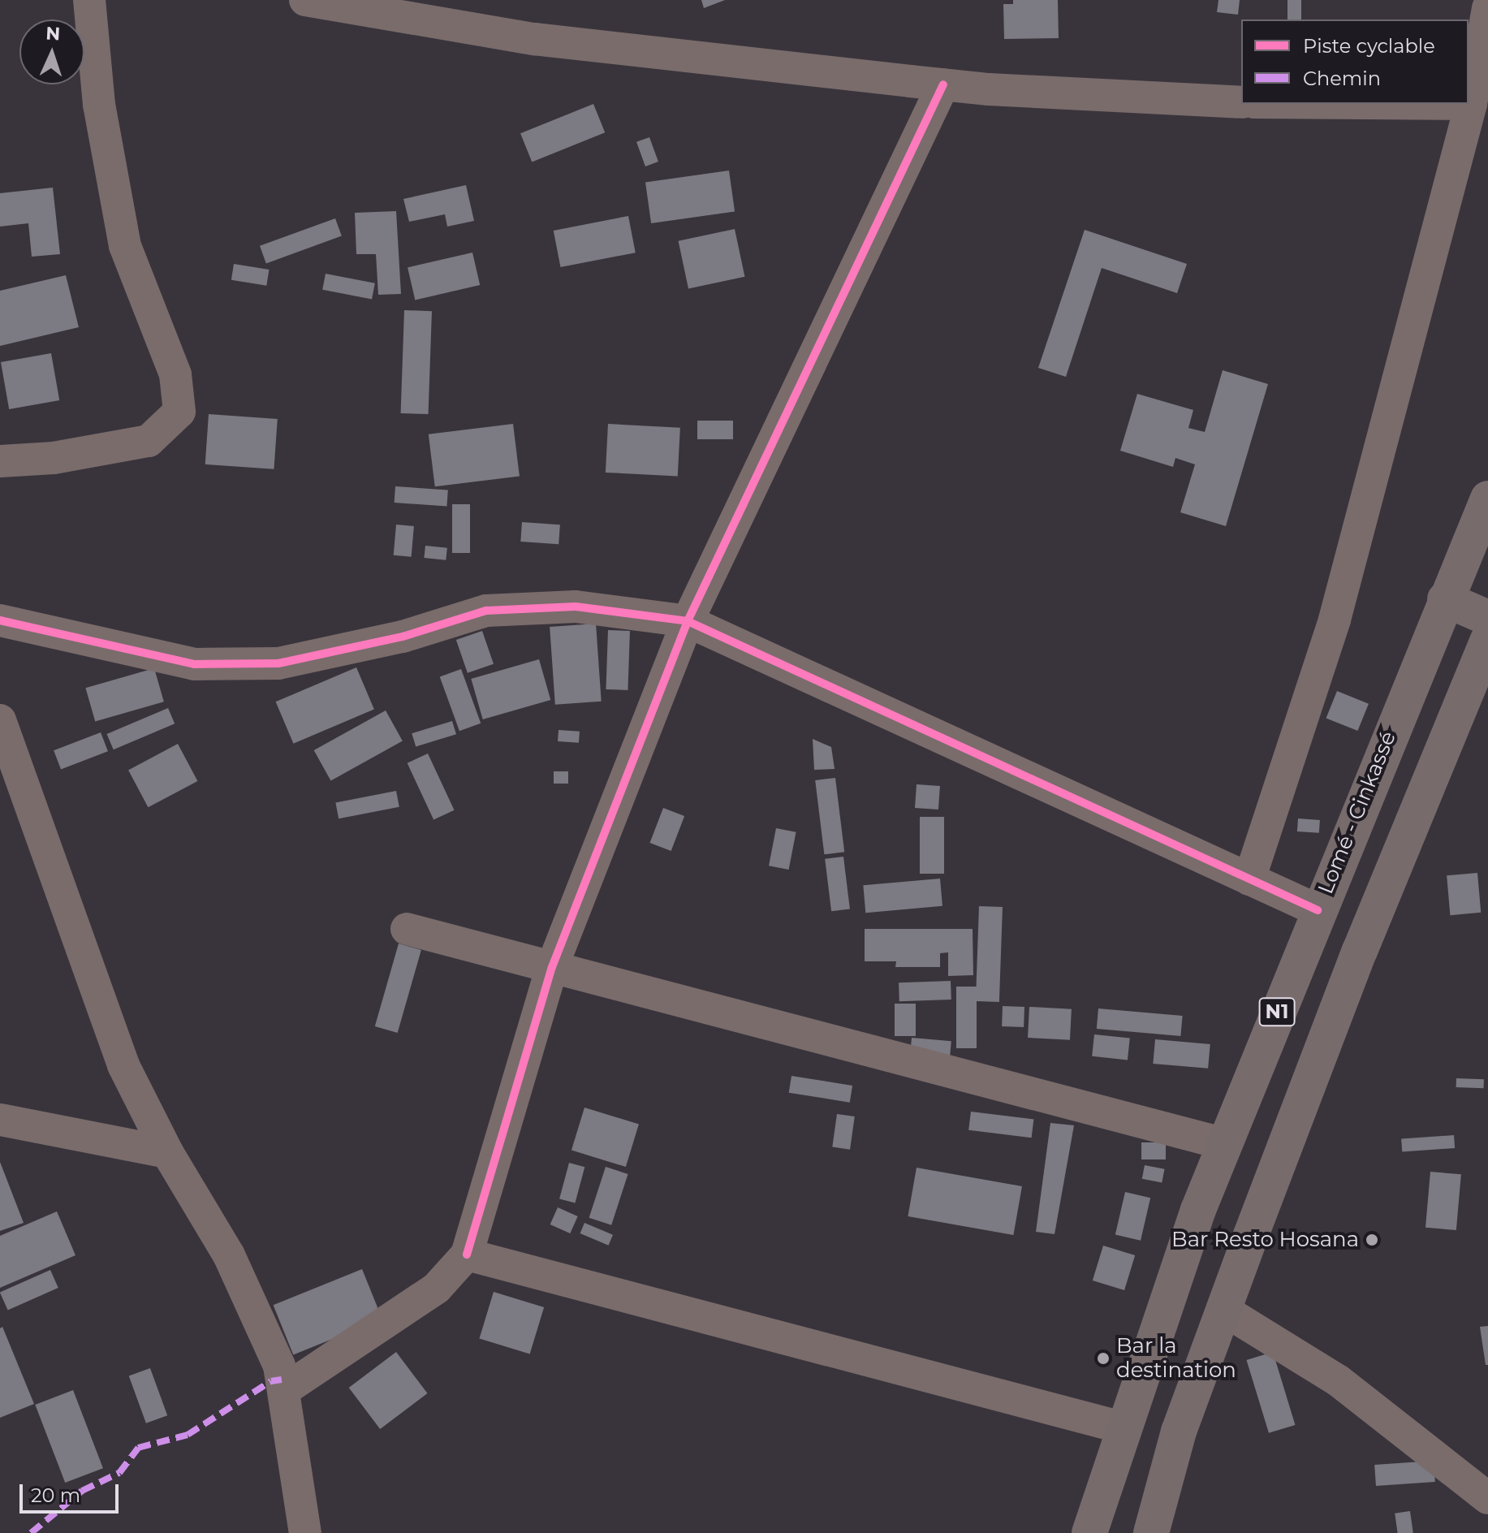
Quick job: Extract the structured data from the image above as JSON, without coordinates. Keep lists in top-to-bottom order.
{
  "streets": {
    "highway": ["Lomé - Cinkassé", "N1"]
  },
  "places": ["Bar Resto Hosana", "Bar la destination"],
  "legend": ["Piste cyclable", "Chemin"],
  "scale_bar": "20 m",
  "north": "top"
}
